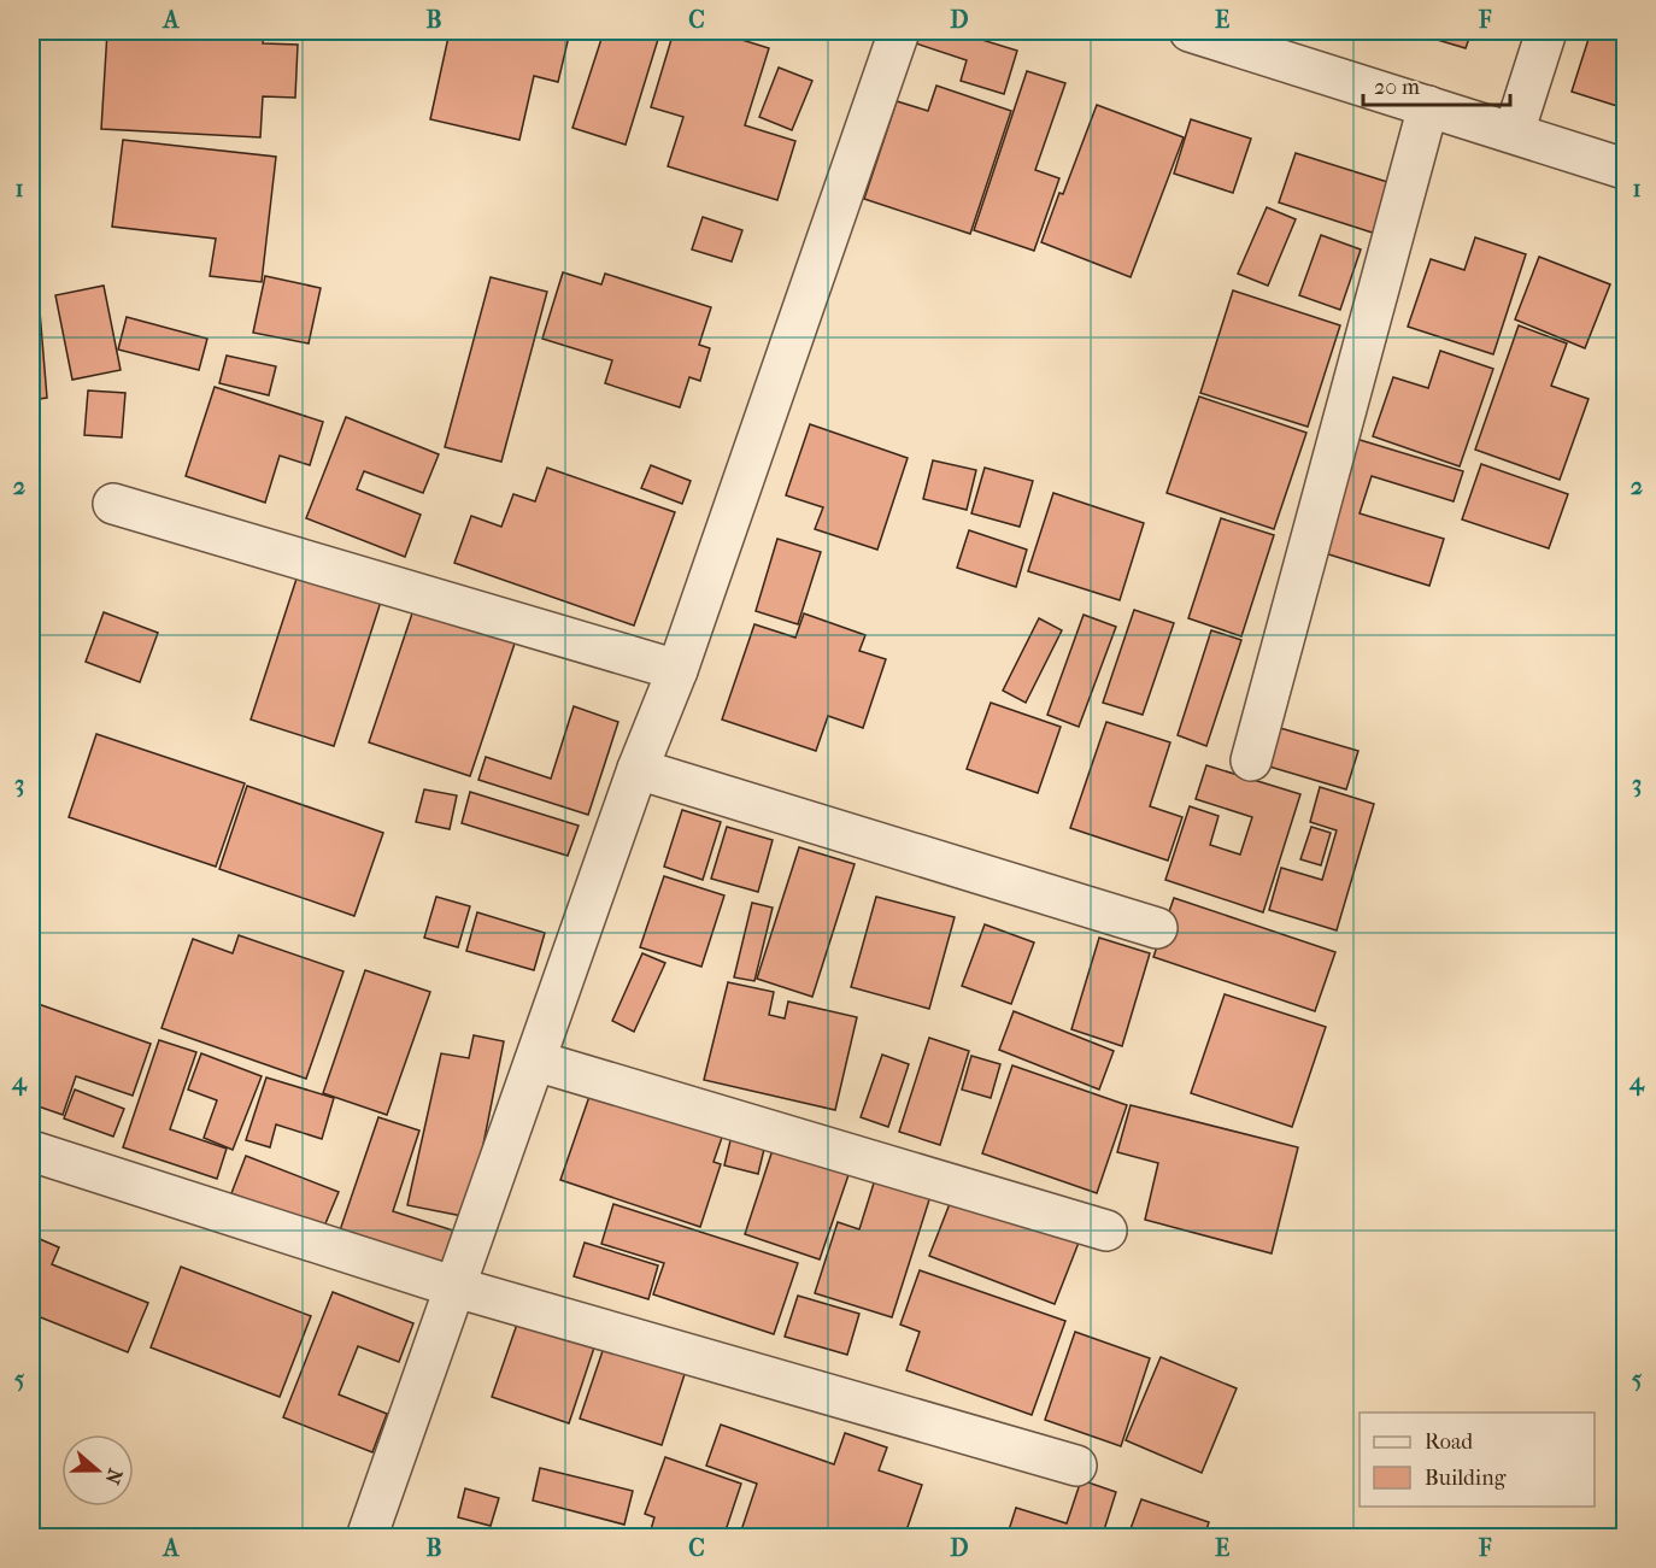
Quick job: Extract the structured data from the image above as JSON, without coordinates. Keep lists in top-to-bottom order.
{
  "legend": ["Road", "Building"],
  "scale_bar": "20 m",
  "north": "right",
  "grid": {
    "columns": [
      "A",
      "B",
      "C",
      "D",
      "E",
      "F"
    ],
    "rows": [
      "1",
      "2",
      "3",
      "4",
      "5"
    ]
  }
}
